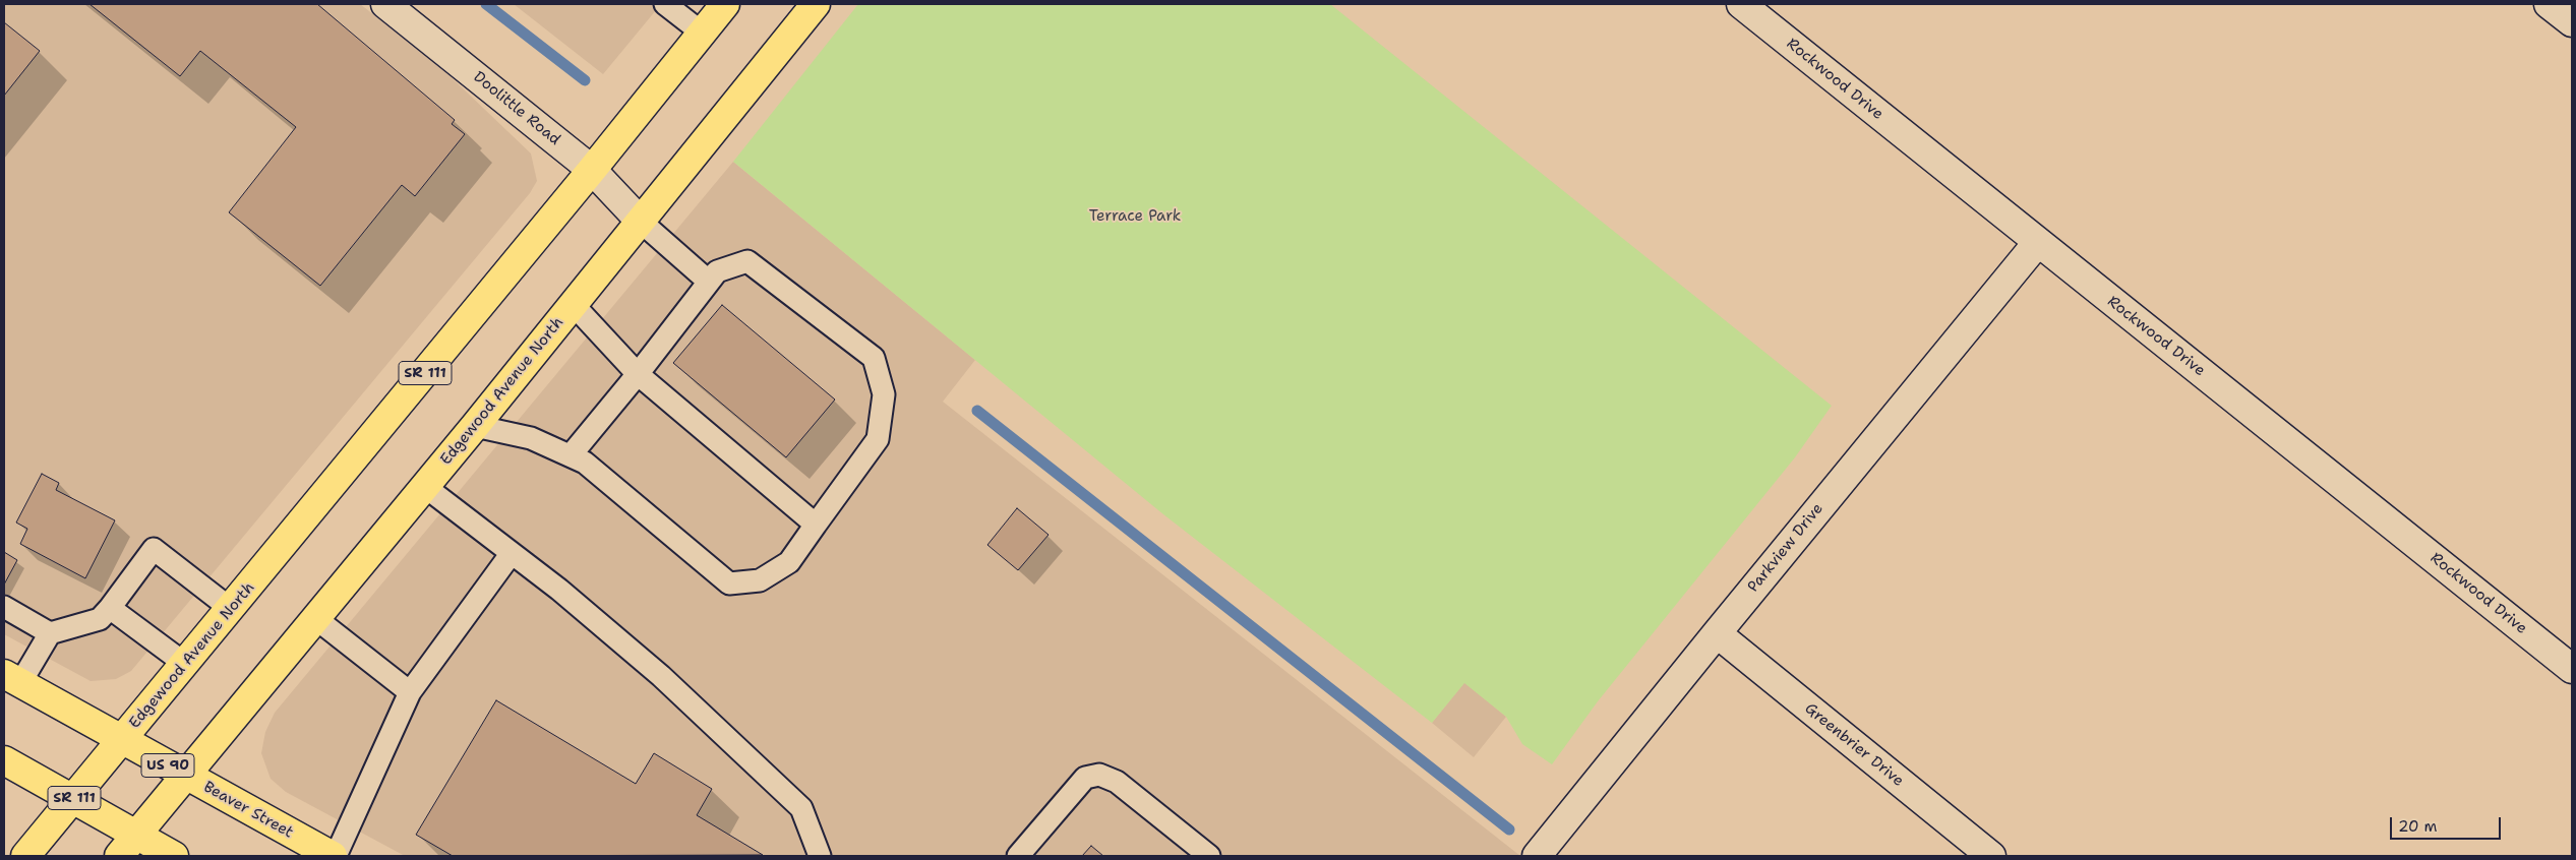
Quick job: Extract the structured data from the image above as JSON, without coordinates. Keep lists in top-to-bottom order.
{
  "streets": {
    "main road": [
      "SR 111",
      "Edgewood Avenue North",
      "US 90",
      "Beaver Street"
    ],
    "street": [
      "Rockwood Drive",
      "Doolittle Road",
      "Parkview Drive",
      "Greenbrier Drive"
    ]
  },
  "crossings": [
    ["Rockwood Drive", "Parkview Drive"],
    ["Doolittle Road", "Edgewood Avenue North"],
    ["SR 111", "Edgewood Avenue North"],
    ["SR 111", "Beaver Street"],
    ["Edgewood Avenue North", "Beaver Street"],
    ["Parkview Drive", "Greenbrier Drive"]
  ],
  "parks": ["Terrace Park"],
  "scale_bar": "20 m"
}
